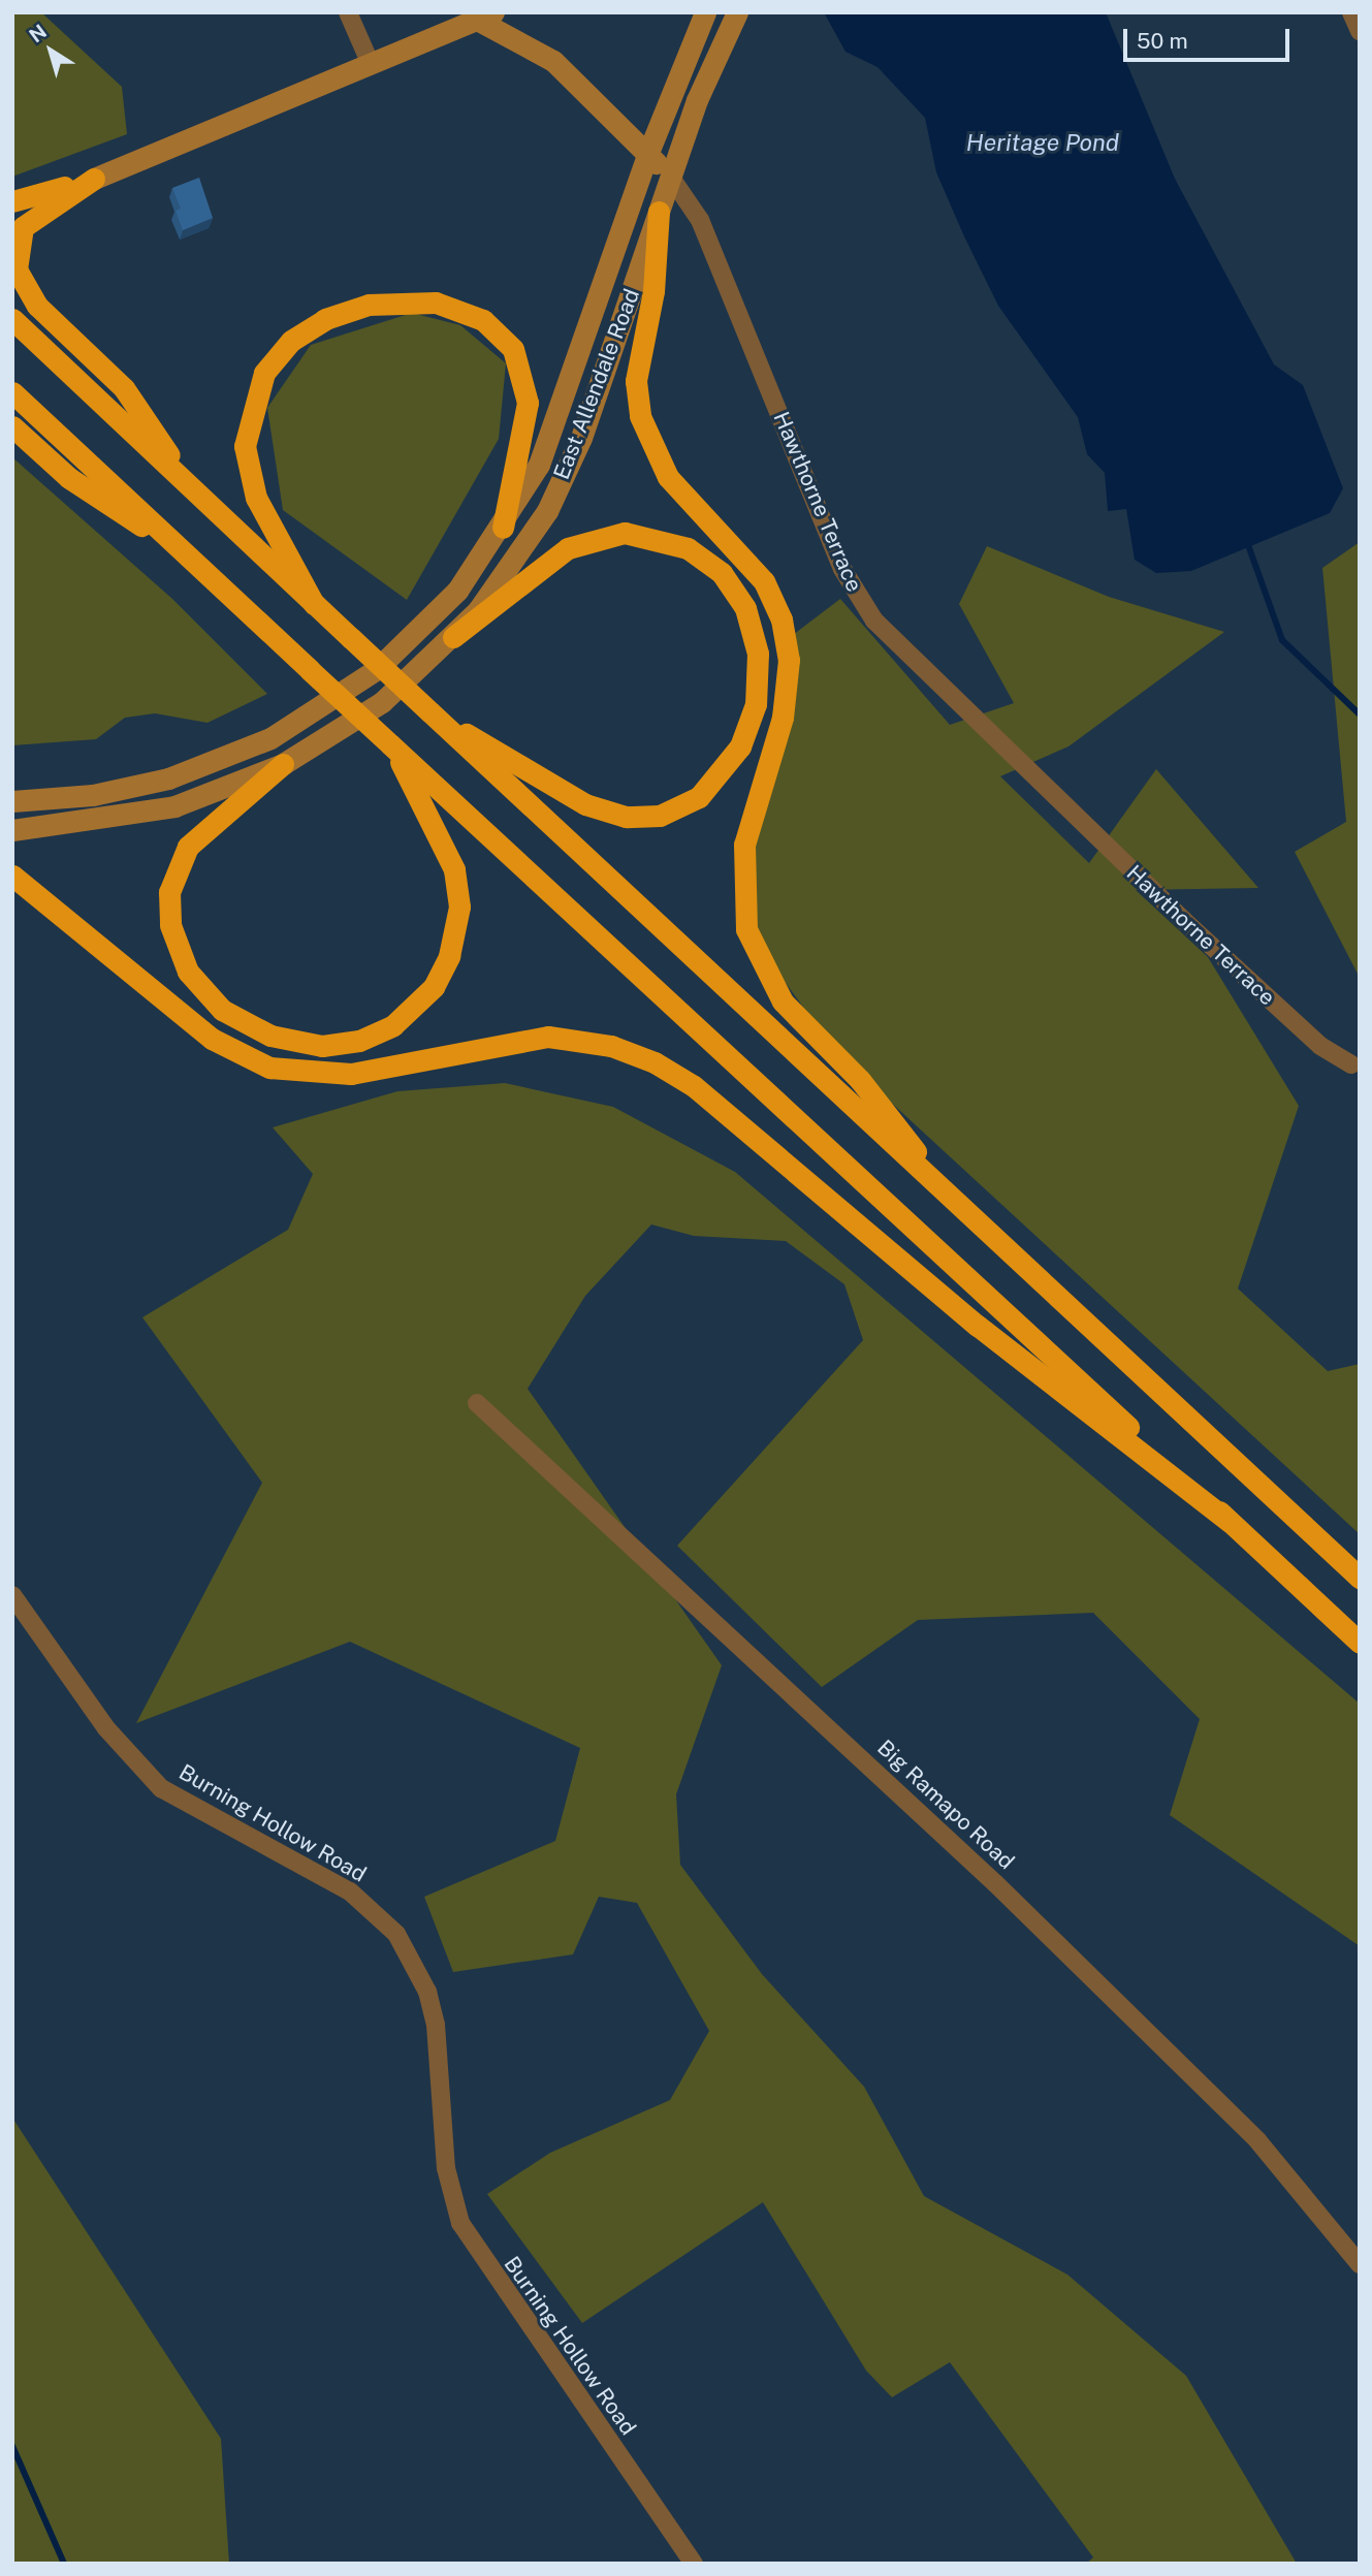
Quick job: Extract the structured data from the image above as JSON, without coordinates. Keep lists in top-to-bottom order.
{
  "streets": {
    "main road": ["East Allendale Road", "Hawthorne Terrace"],
    "street": ["Big Ramapo Road", "Burning Hollow Road"]
  },
  "crossings": [
    ["East Allendale Road", "Hawthorne Terrace"]
  ],
  "water": ["Heritage Pond"],
  "scale_bar": "50 m",
  "north": "top left"
}
